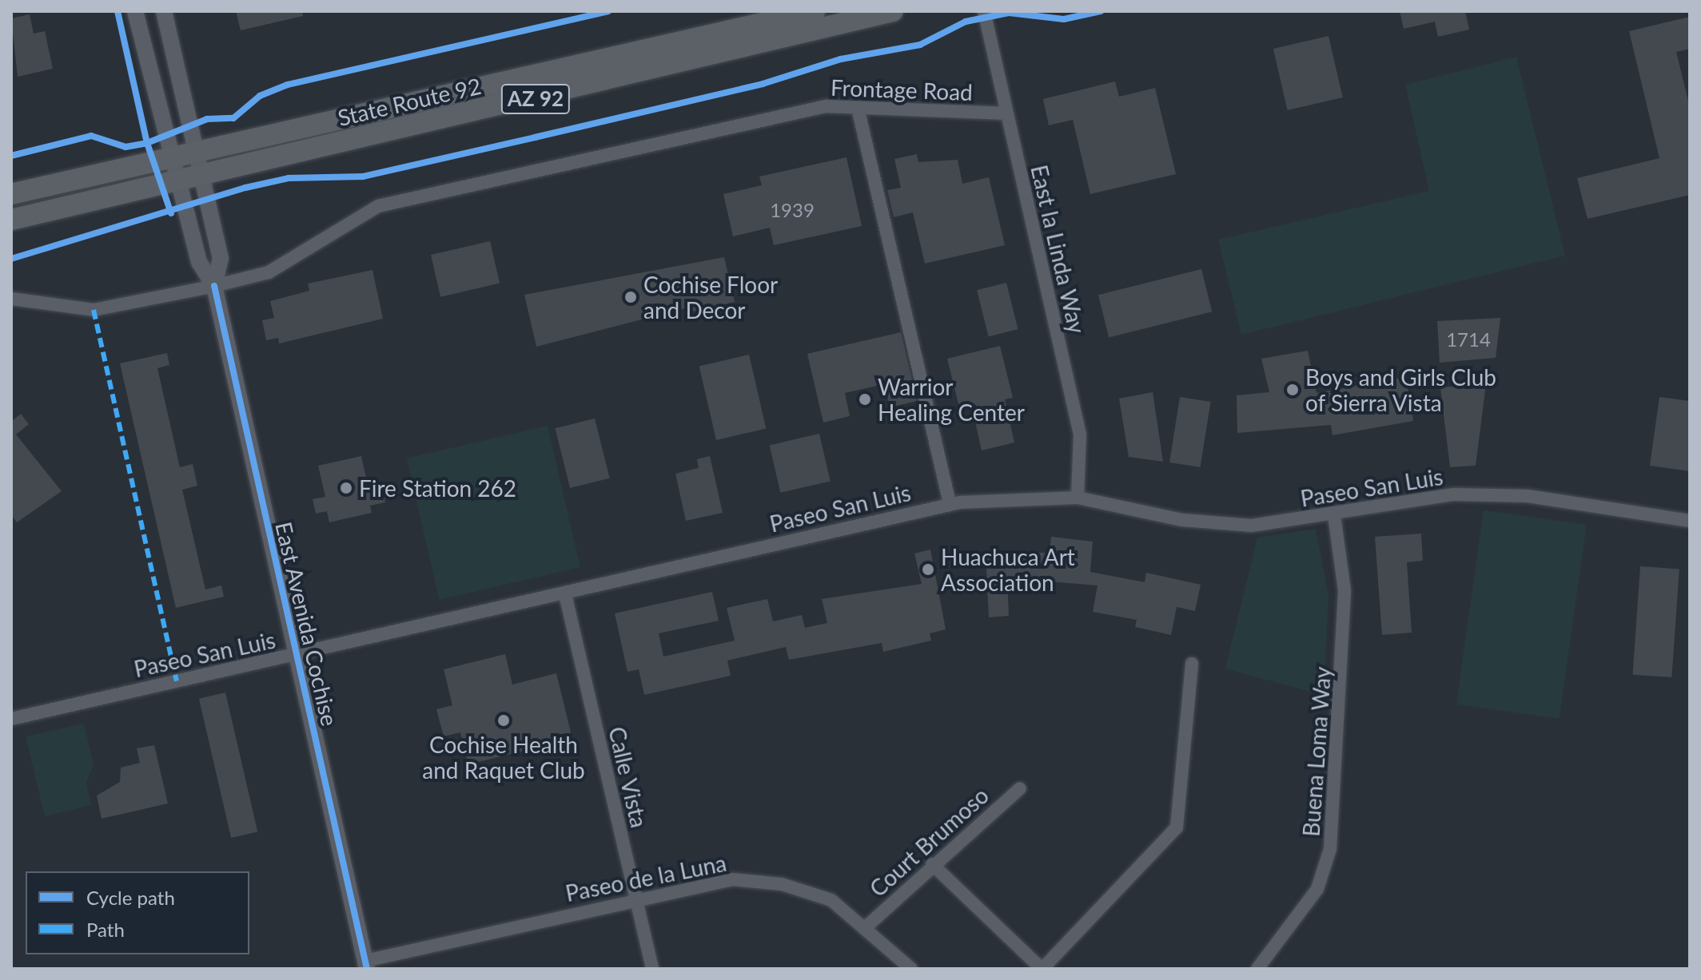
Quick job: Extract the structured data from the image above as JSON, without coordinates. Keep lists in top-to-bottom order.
{
  "streets": {
    "main road": ["AZ 92", "State Route 92"],
    "street": [
      "Frontage Road",
      "East la Linda Way",
      "Paseo San Luis",
      "East Avenida Cochise",
      "Buena Loma Way",
      "Calle Vista",
      "Court Brumoso",
      "Paseo de la Luna"
    ]
  },
  "crossings": [
    ["Frontage Road", "East la Linda Way"],
    ["Frontage Road", "East Avenida Cochise"],
    ["East la Linda Way", "Paseo San Luis"],
    ["Paseo San Luis", "East Avenida Cochise"],
    ["Paseo San Luis", "Buena Loma Way"],
    ["Paseo San Luis", "Calle Vista"],
    ["East Avenida Cochise", "Paseo de la Luna"],
    ["Calle Vista", "Paseo de la Luna"],
    ["Court Brumoso", "Paseo de la Luna"]
  ],
  "places": [
    "Cochise Floor and Decor",
    "Boys and Girls Club of Sierra Vista",
    "Warrior Healing Center",
    "Fire Station 262",
    "Huachuca Art Association",
    "Cochise Health and Raquet Club"
  ],
  "house_numbers": ["1939", "1714"],
  "legend": ["Cycle path", "Path"]
}
